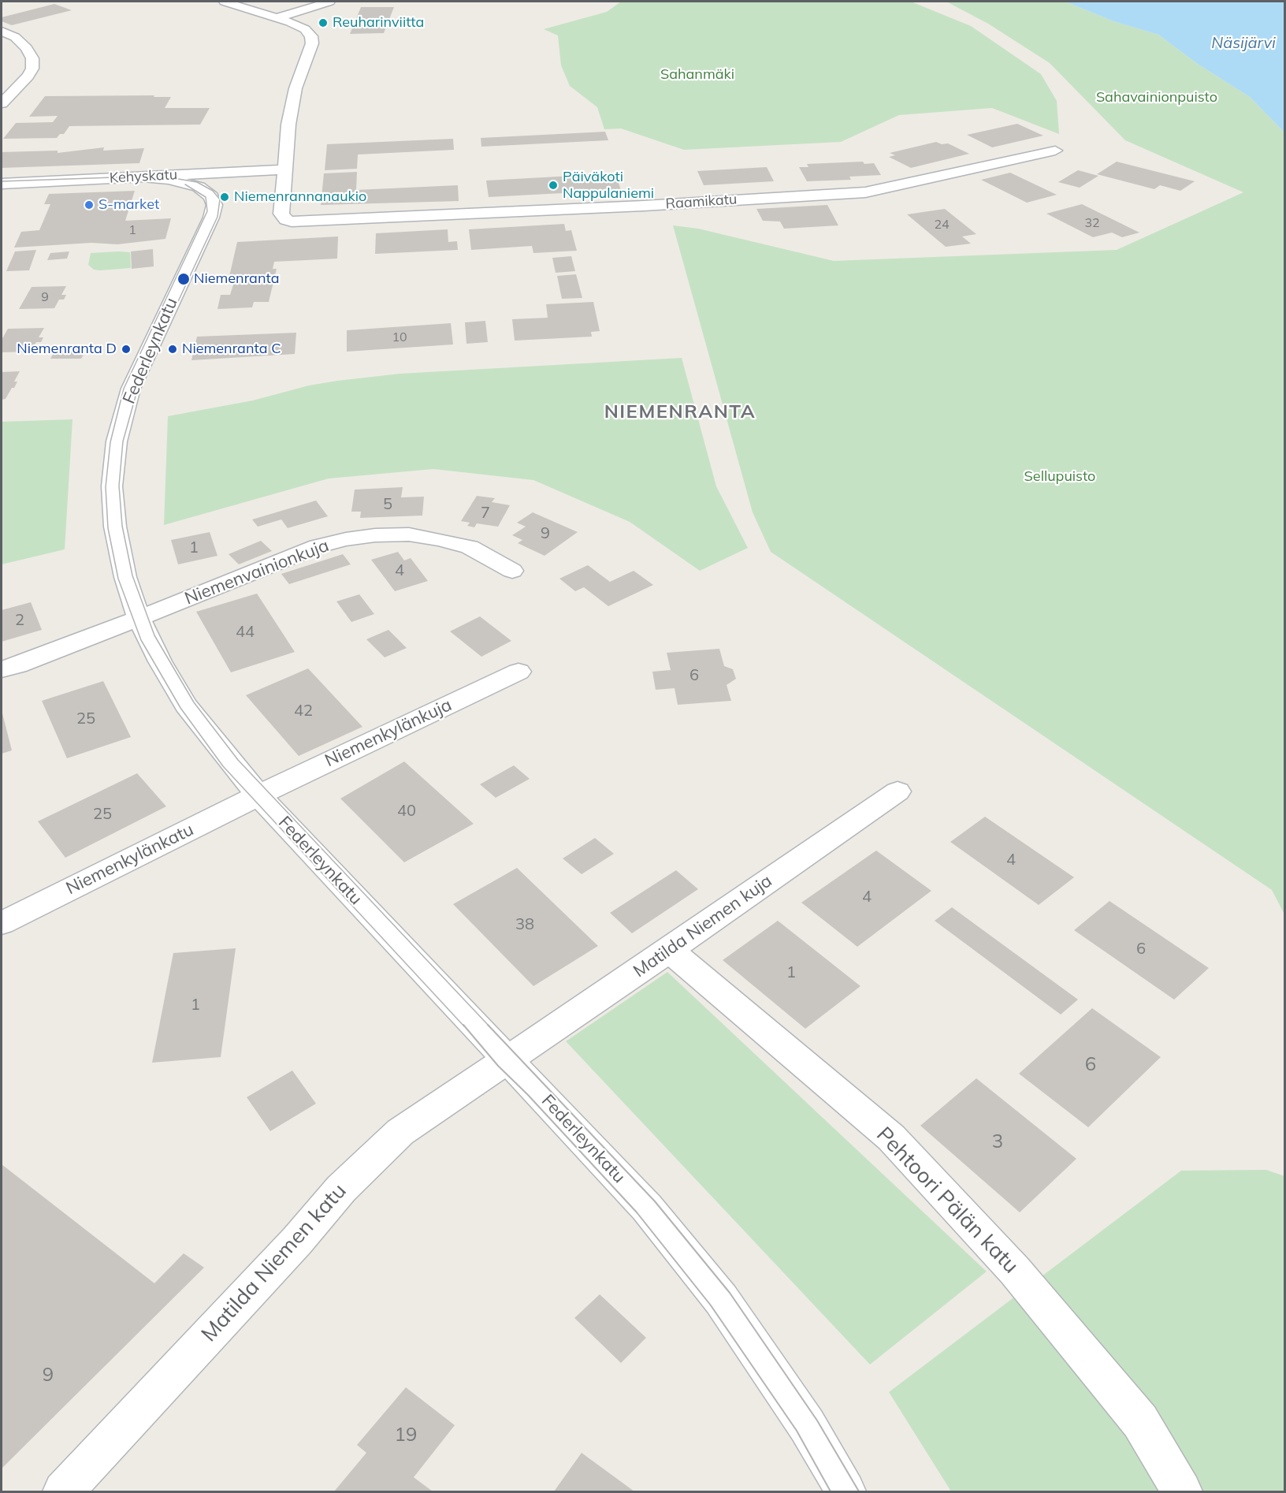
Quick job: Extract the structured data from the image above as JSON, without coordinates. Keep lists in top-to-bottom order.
{
  "streets": {
    "street": [
      "Kehyskatu",
      "Raamikatu",
      "Federleynkatu",
      "Niemenvainionkuja",
      "Niemenkylänkuja",
      "Niemenkylänkatu",
      "Matilda Niemen kuja",
      "Pehtoori Pälän katu",
      "Matilda Niemen katu"
    ]
  },
  "crossings": [
    ["Kehyskatu", "Raamikatu"],
    ["Kehyskatu", "Federleynkatu"],
    ["Federleynkatu", "Niemenvainionkuja"],
    ["Federleynkatu", "Niemenkylänkuja"],
    ["Federleynkatu", "Niemenkylänkatu"],
    ["Federleynkatu", "Matilda Niemen kuja"],
    ["Federleynkatu", "Matilda Niemen katu"],
    ["Niemenkylänkuja", "Niemenkylänkatu"],
    ["Matilda Niemen kuja", "Pehtoori Pälän katu"],
    ["Matilda Niemen kuja", "Matilda Niemen katu"]
  ],
  "districts": ["NIEMENRANTA"],
  "water": ["Näsijärvi"],
  "parks": ["Sahanmäki", "Sahavainionpuisto", "Sellupuisto"],
  "places": [
    "Reuharinviitta",
    "Päiväkoti Nappulaniemi",
    "Niemenrannanaukio",
    "S-market",
    "Niemenranta",
    "Niemenranta D",
    "Niemenranta C"
  ],
  "house_numbers": [
    "32",
    "24",
    "1",
    "9",
    "10",
    "5",
    "7",
    "9",
    "1",
    "4",
    "2",
    "44",
    "6",
    "42",
    "25",
    "40",
    "25",
    "4",
    "4",
    "38",
    "6",
    "1",
    "1",
    "6",
    "3",
    "9",
    "19"
  ]
}
